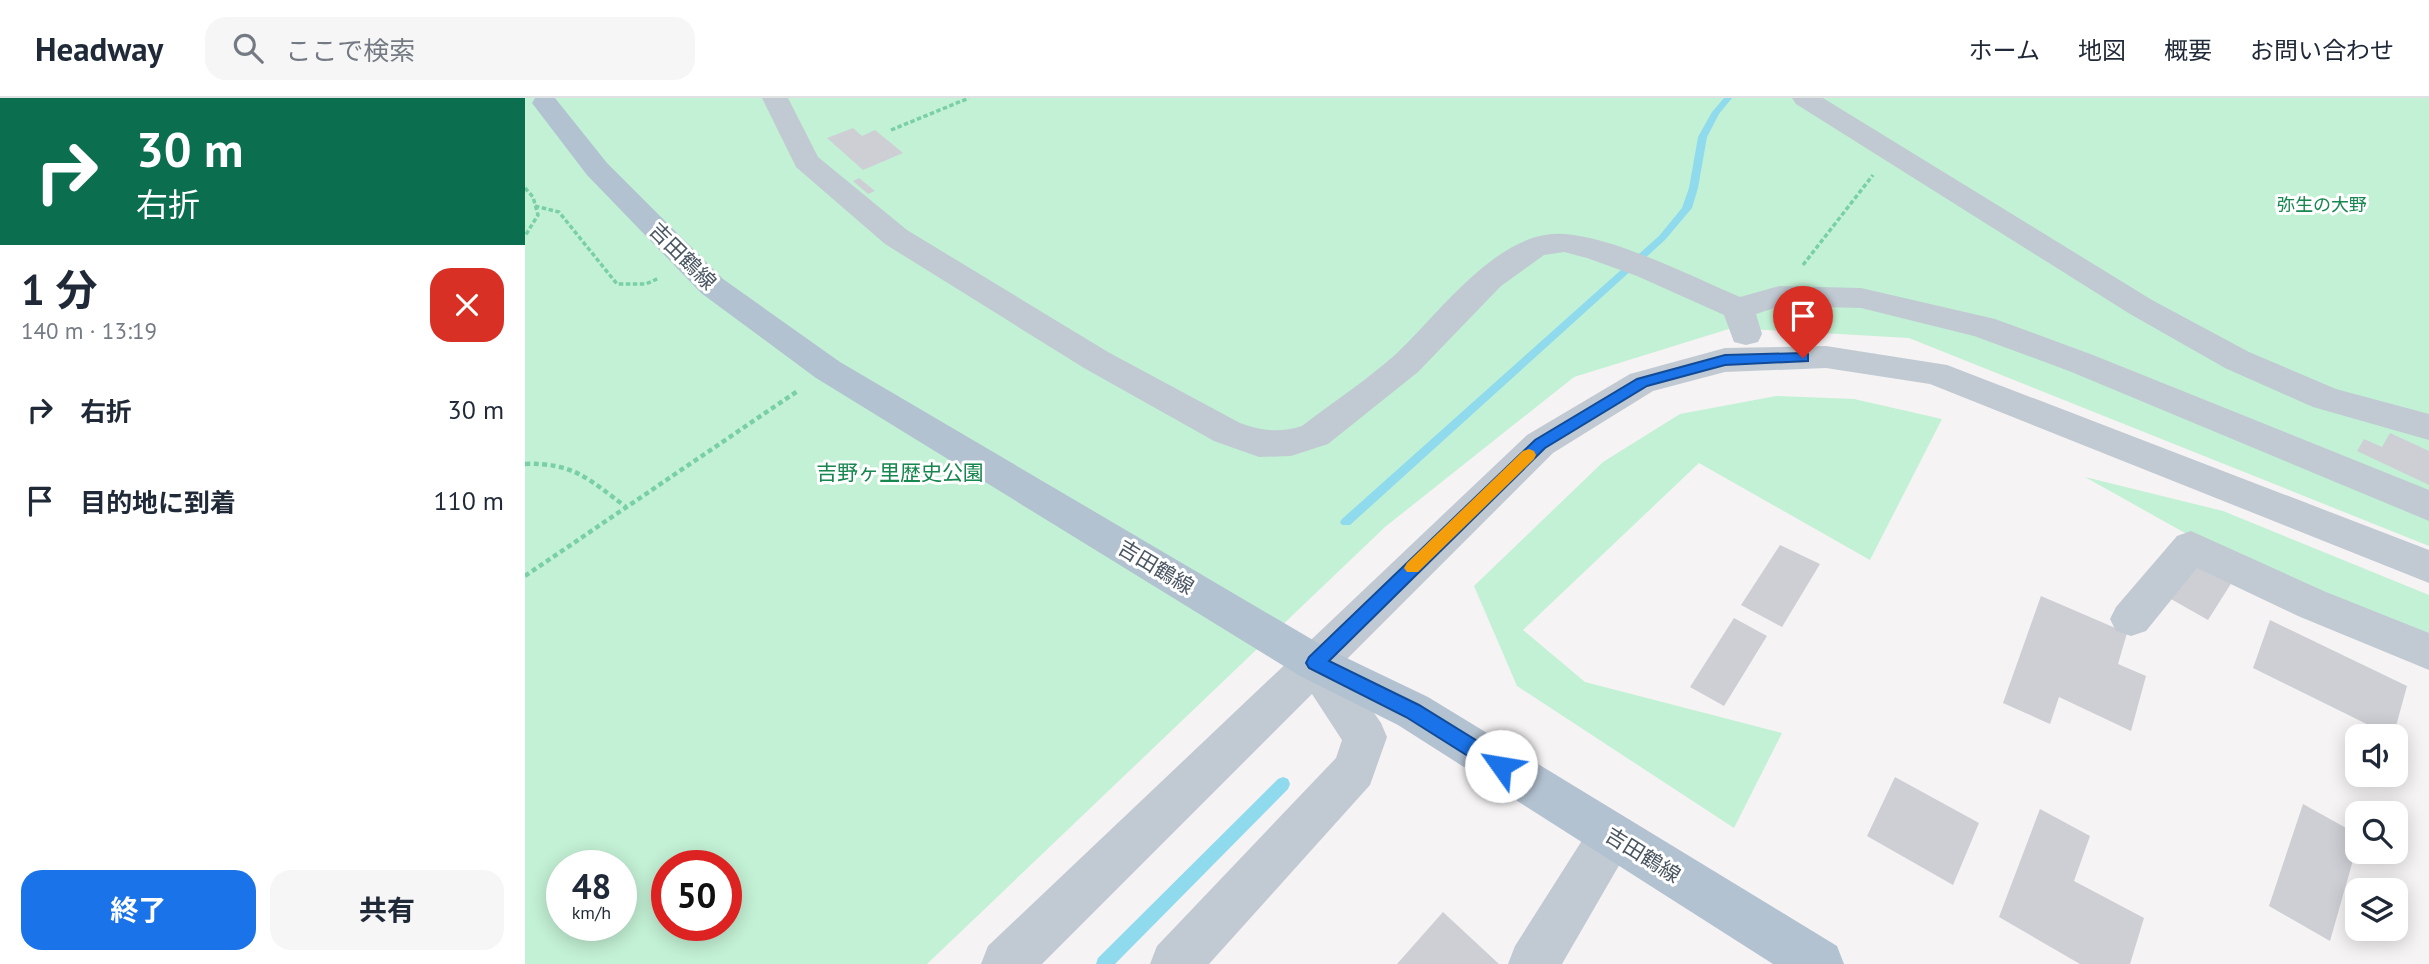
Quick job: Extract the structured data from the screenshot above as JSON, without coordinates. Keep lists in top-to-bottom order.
{
  "streets": {
    "main road": ["吉田鶴線"]
  },
  "parks": ["弥生の大野", "吉野ヶ里歴史公園"],
  "page": {
    "header": "Headway",
    "search": "ここで検索",
    "nav": [
      "ホーム",
      "地図",
      "概要",
      "お問い合わせ"
    ],
    "turn": ["30 m", "右折"],
    "heading": ["1 分", "140 m · 13:19"],
    "list": [
      {
        "name": "右折",
        "value": "30 m"
      },
      {
        "name": "目的地に到着",
        "value": "110 m"
      }
    ],
    "speed": "48 km/h",
    "limit": "50",
    "buttons": ["終了", "共有"]
  }
}
